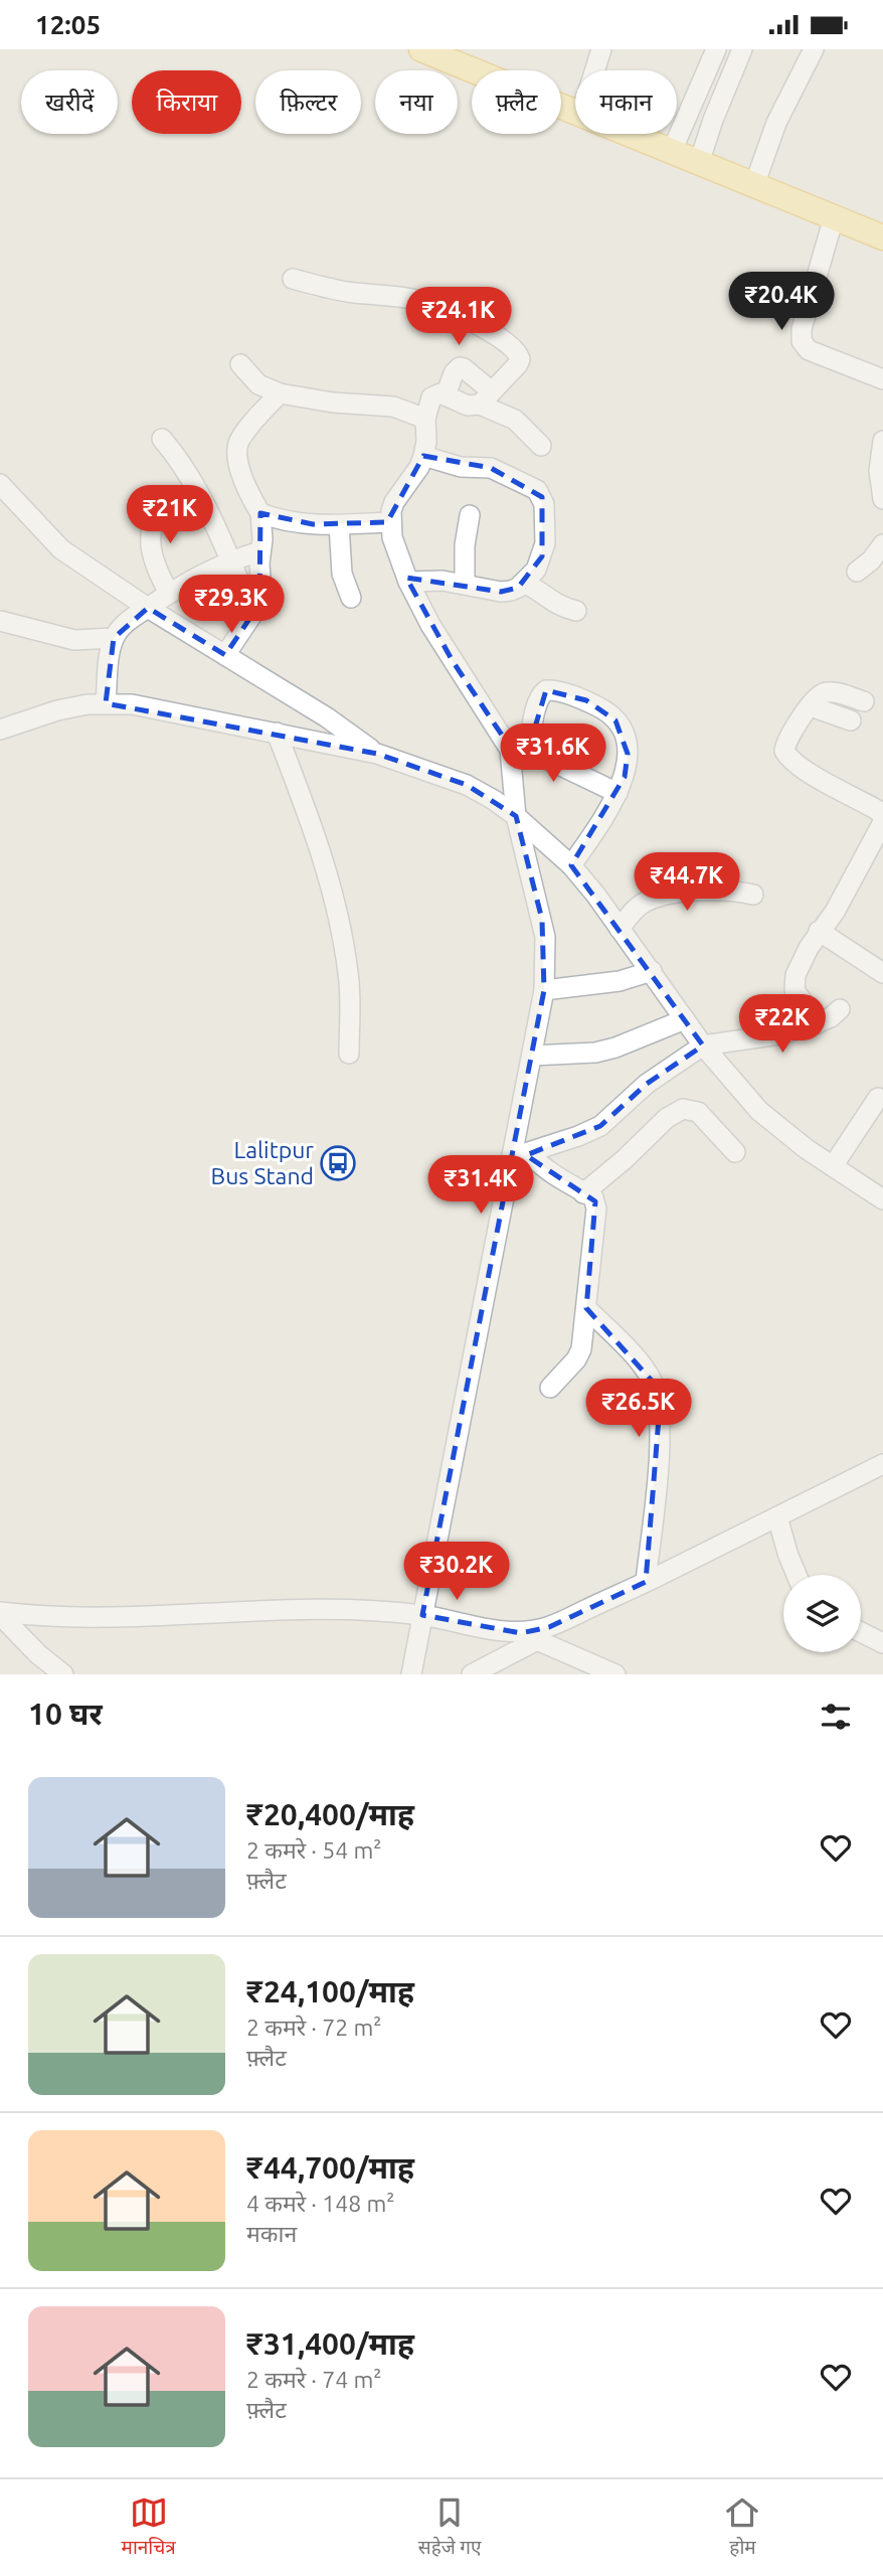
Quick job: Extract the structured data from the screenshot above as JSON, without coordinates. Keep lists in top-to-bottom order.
{
  "places": {
    "bus stop": ["Lalitpur Bus Stand"]
  },
  "page": {
    "status": "12:05",
    "chip": [
      "खरीदें",
      "किराया",
      "फ़िल्टर",
      "नया",
      "फ़्लैट",
      "मकान"
    ],
    "price": [
      "₹20.4K",
      "₹24.1K",
      "₹21K",
      "₹29.3K",
      "₹31.6K",
      "₹44.7K",
      "₹22K",
      "₹31.4K",
      "₹26.5K",
      "₹30.2K"
    ],
    "heading": "10 घर",
    "list": [
      {
        "name": "₹20,400/माह",
        "note": "2 कमरे · 54 m² · फ़्लैट"
      },
      {
        "name": "₹24,100/माह",
        "note": "2 कमरे · 72 m² · फ़्लैट"
      },
      {
        "name": "₹44,700/माह",
        "note": "4 कमरे · 148 m² · मकान"
      },
      {
        "name": "₹31,400/माह",
        "note": "2 कमरे · 74 m² · फ़्लैट"
      }
    ],
    "tabs": ["मानचित्र", "सहेजे गए", "होम"]
  }
}
